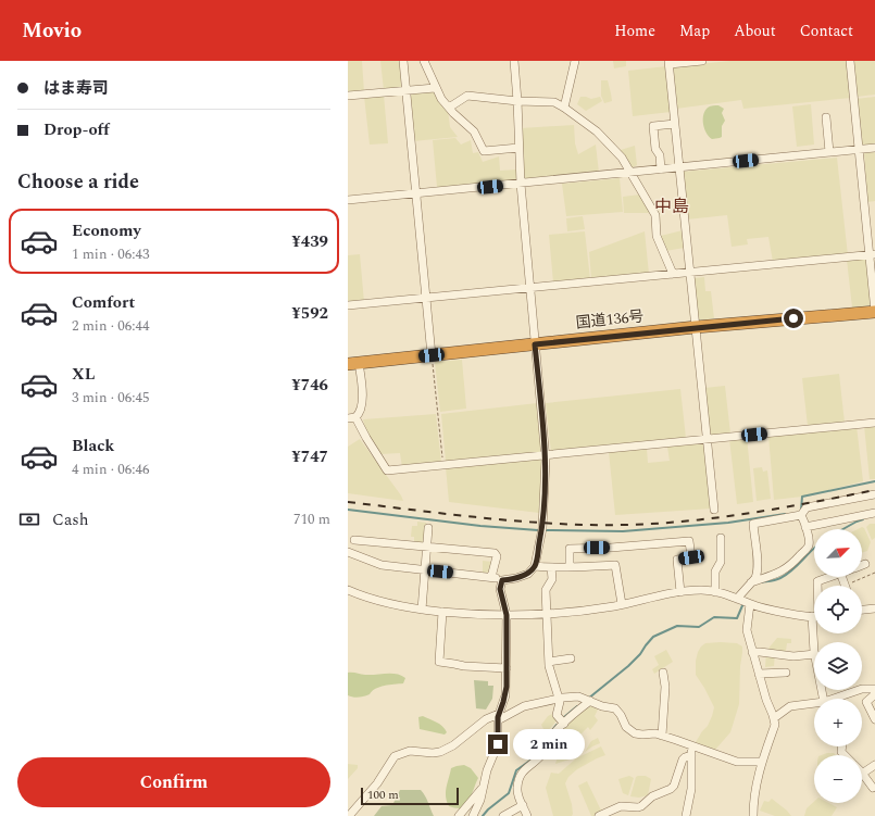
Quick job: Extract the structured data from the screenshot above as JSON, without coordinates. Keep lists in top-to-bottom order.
{
  "streets": {
    "highway": ["国道136号"]
  },
  "districts": ["中島"],
  "scale_bar": "100 m",
  "north": "top right",
  "page": {
    "header": "Movio",
    "nav": [
      "Home",
      "Map",
      "About",
      "Contact"
    ],
    "banner": ["はま寿司", "Drop-off"],
    "heading": "Choose a ride",
    "list": [
      {
        "name": "Economy",
        "note": "1 min · 06:43",
        "value": "¥439"
      },
      {
        "name": "Comfort",
        "note": "2 min · 06:44",
        "value": "¥592"
      },
      {
        "name": "XL",
        "note": "3 min · 06:45",
        "value": "¥746"
      },
      {
        "name": "Black",
        "note": "4 min · 06:46",
        "value": "¥747"
      }
    ],
    "pay": ["Cash", "710 m"],
    "map_buttons": ["+", "−"],
    "bubble": "2 min",
    "buttons": "Confirm",
    "scale": "100 m"
  }
}
